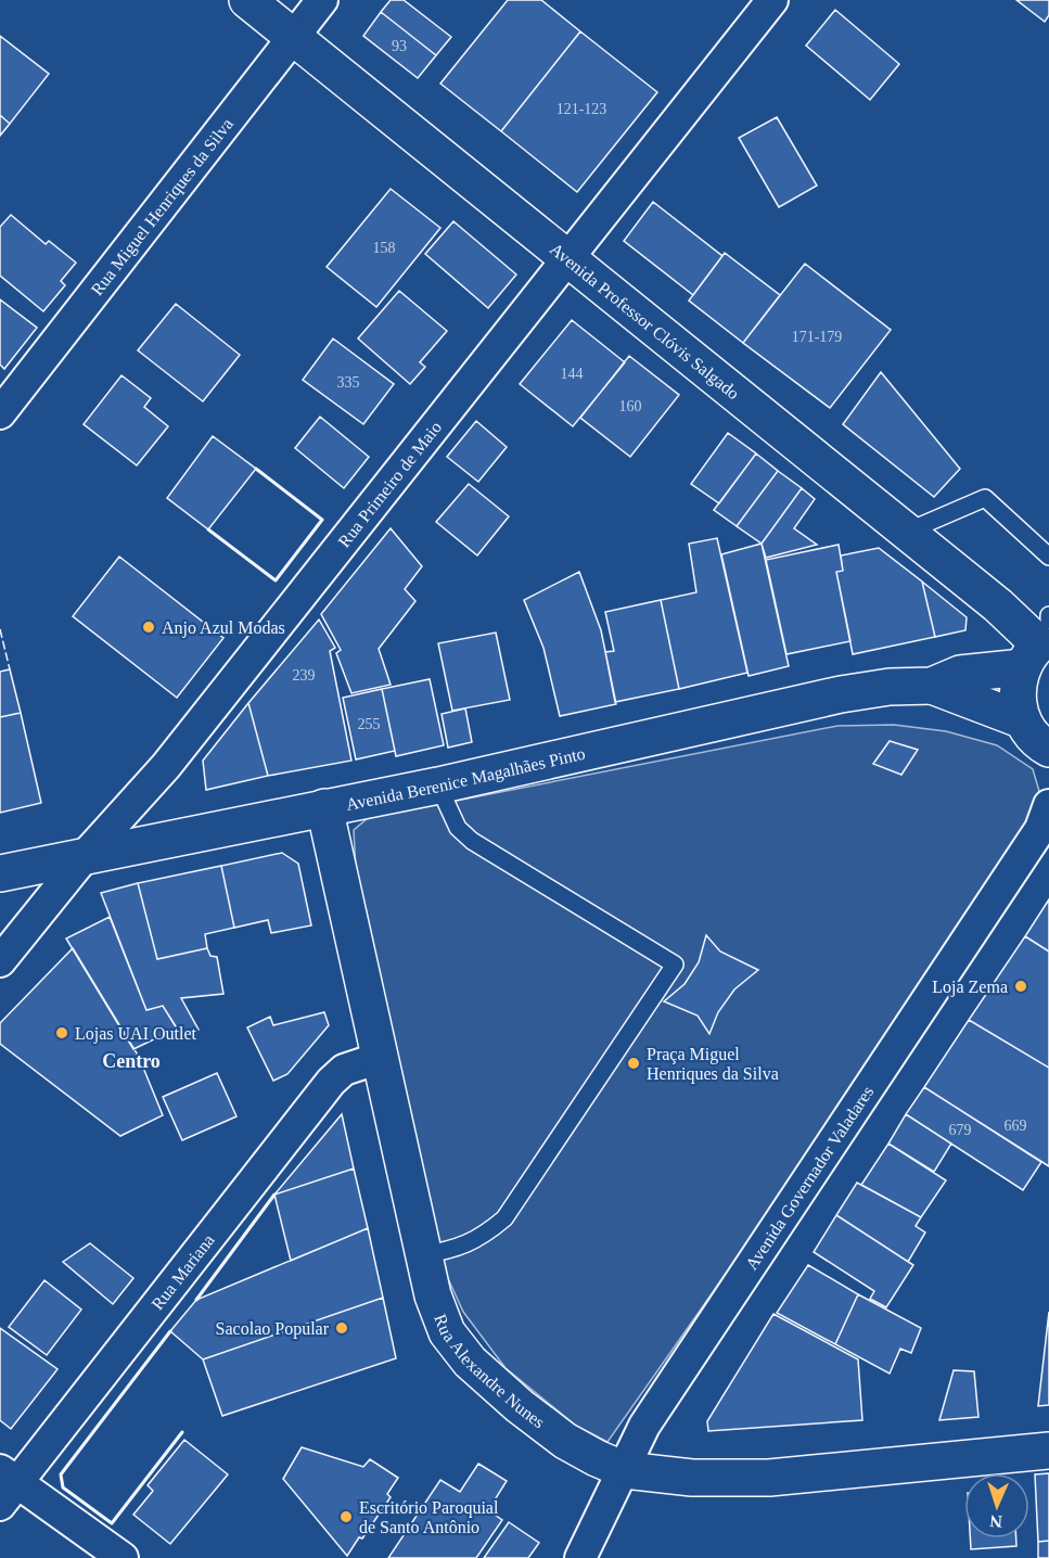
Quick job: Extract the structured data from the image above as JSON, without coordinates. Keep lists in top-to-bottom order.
{
  "streets": {
    "main road": ["Avenida Professor Clóvis Salgado", "Avenida Berenice Magalhães Pinto", "Rua Alexandre Nunes"],
    "street": [
      "Rua Miguel Henriques da Silva",
      "Rua Primeiro de Maio",
      "Avenida Governador Valadares",
      "Rua Mariana"
    ]
  },
  "crossings": [
    ["Rua Miguel Henriques da Silva", "Avenida Professor Clóvis Salgado"],
    ["Avenida Professor Clóvis Salgado", "Rua Primeiro de Maio"],
    ["Avenida Professor Clóvis Salgado", "Avenida Berenice Magalhães Pinto"],
    ["Rua Primeiro de Maio", "Avenida Berenice Magalhães Pinto"],
    ["Avenida Berenice Magalhães Pinto", "Rua Alexandre Nunes"],
    ["Avenida Governador Valadares", "Rua Alexandre Nunes"],
    ["Rua Mariana", "Rua Alexandre Nunes"]
  ],
  "districts": ["Centro"],
  "places": [
    "Anjo Azul Modas",
    "Loja Zema",
    "Lojas UAI Outlet",
    "Praça Miguel Henriques da Silva",
    "Sacolao Popular",
    "Escritório Paroquial de Santo Antônio"
  ],
  "house_numbers": [
    "93",
    "121-123",
    "158",
    "171-179",
    "144",
    "335",
    "160",
    "239",
    "255",
    "669",
    "679"
  ],
  "north": "bottom"
}
